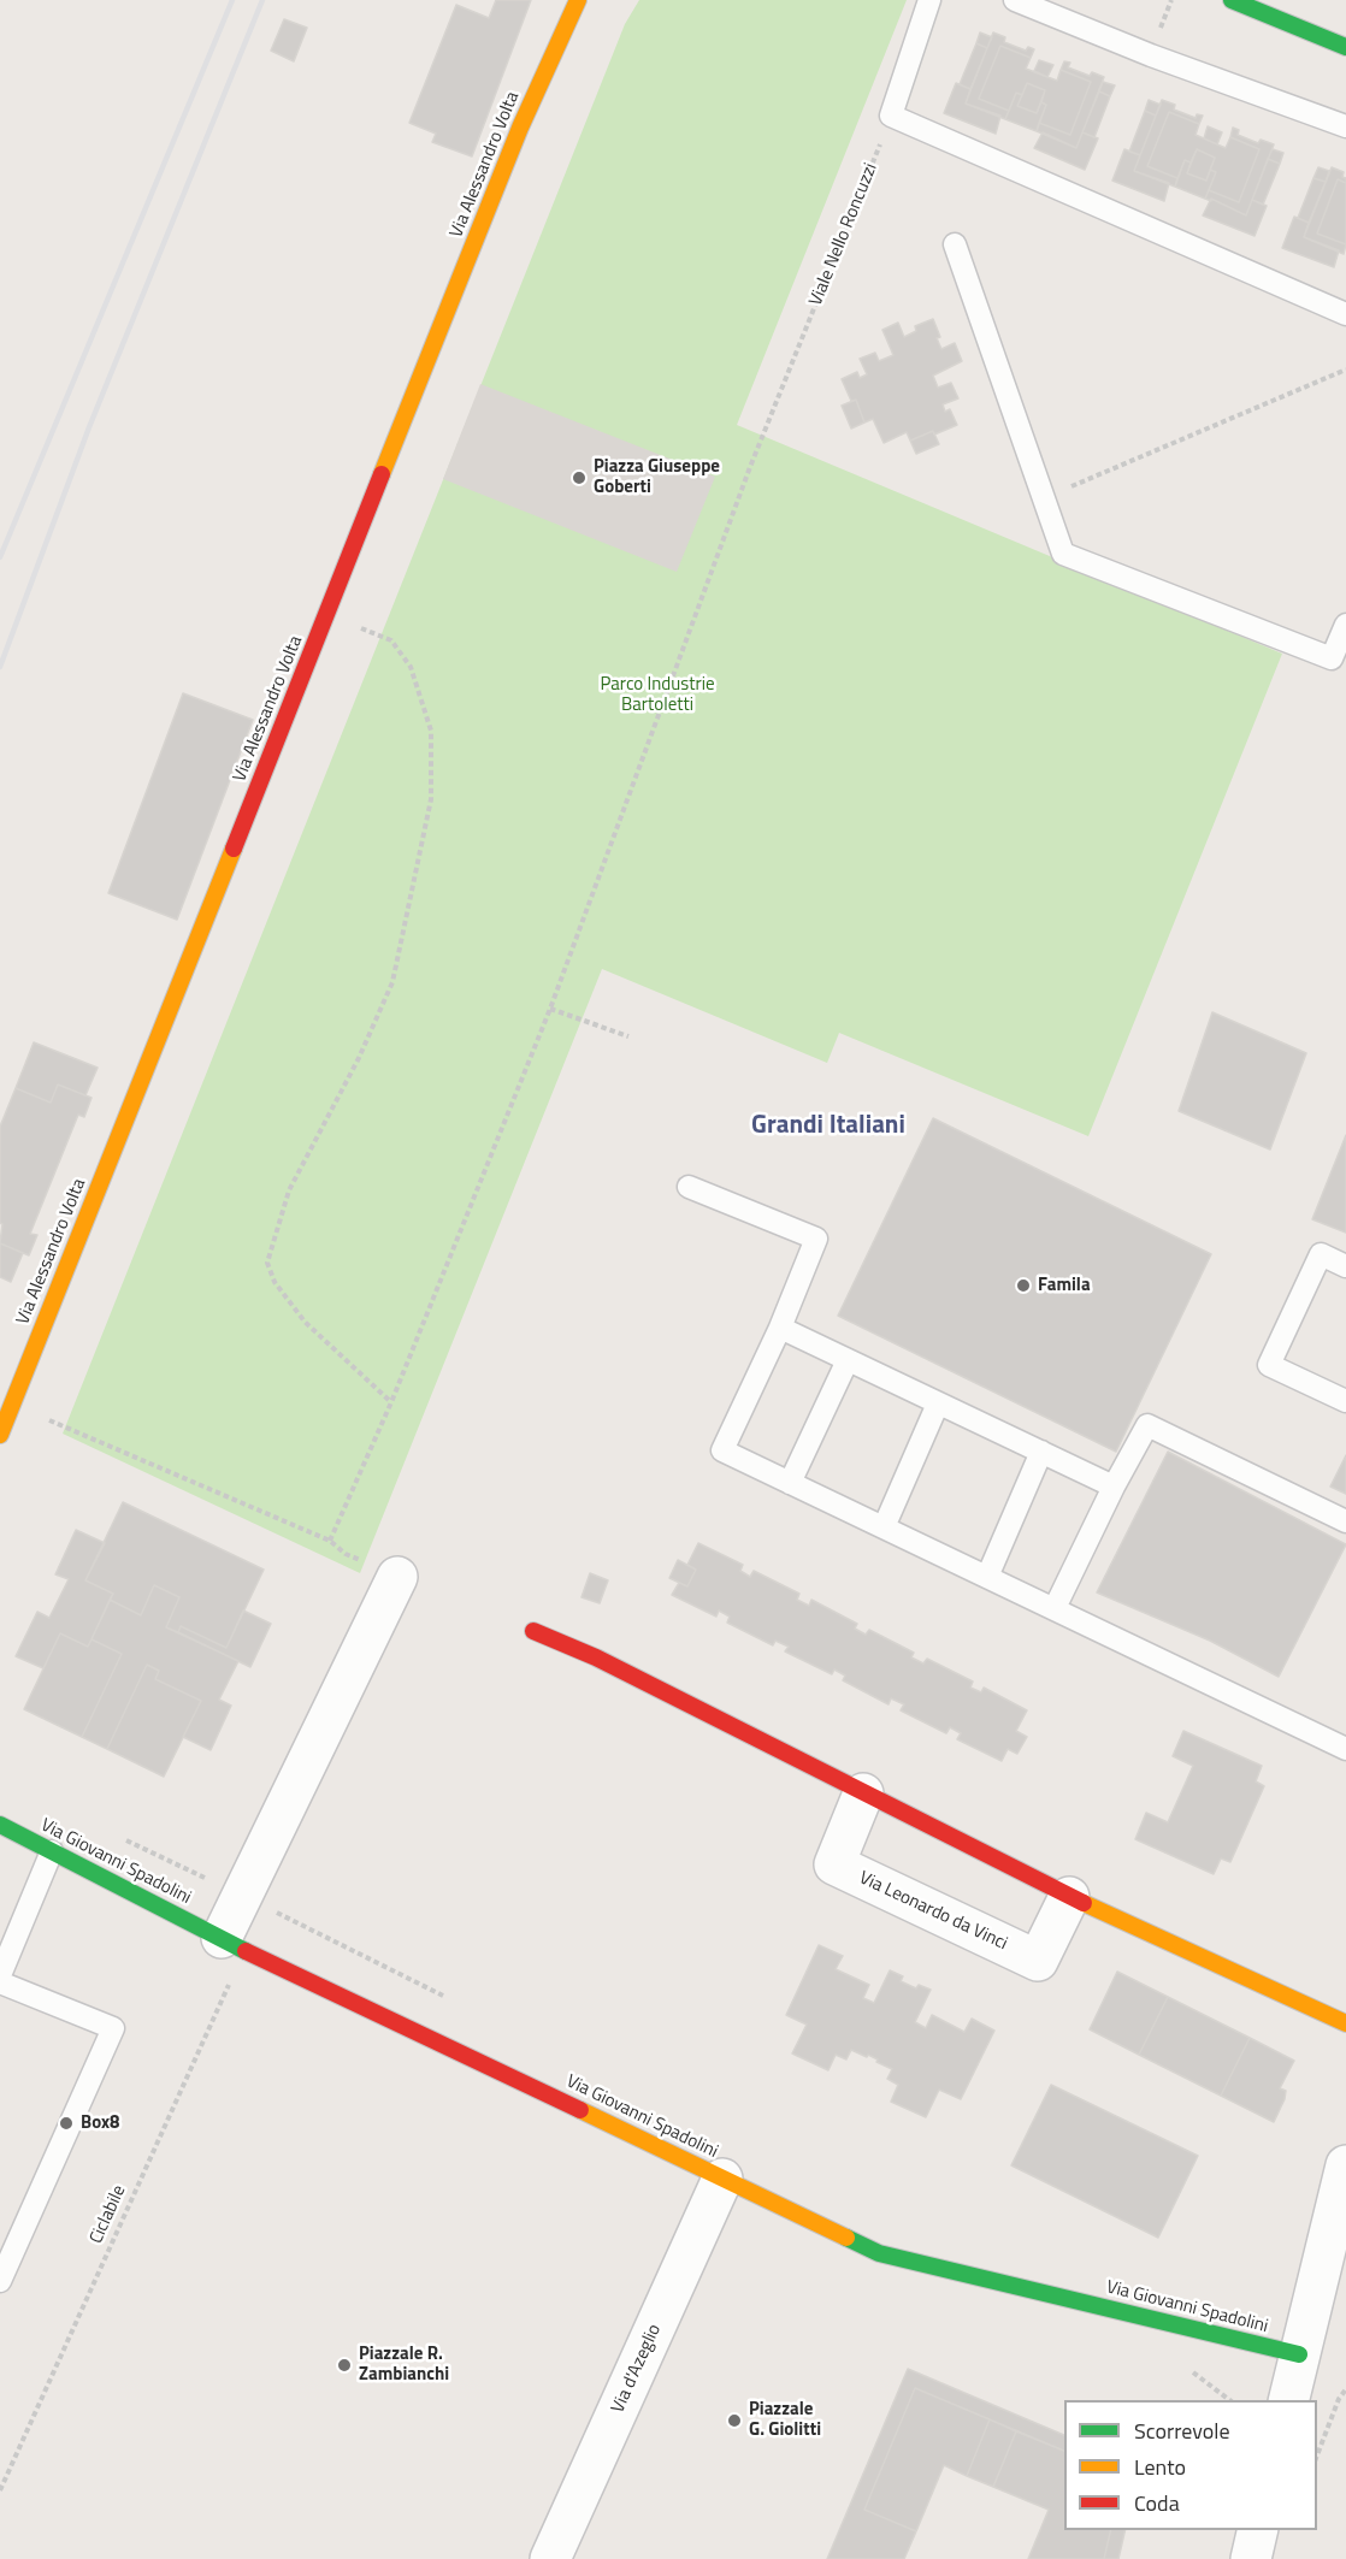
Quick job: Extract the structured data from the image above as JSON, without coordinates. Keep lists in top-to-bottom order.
{
  "streets": {
    "street": [
      "Via Alessandro Volta",
      "Via Giovanni Spadolini",
      "Via Leonardo da Vinci",
      "Via d'Azeglio"
    ],
    "path": ["Viale Nello Roncuzzi", "Ciclabile"]
  },
  "crossings": [
    ["Via Giovanni Spadolini", "Ciclabile"],
    ["Via Giovanni Spadolini", "Via d'Azeglio"]
  ],
  "districts": ["Grandi Italiani"],
  "parks": ["Parco Industrie Bartoletti"],
  "places": [
    "Piazza Giuseppe Goberti",
    "Famila",
    "Box8",
    "Piazzale R. Zambianchi",
    "Piazzale G. Giolitti"
  ],
  "legend": ["Scorrevole", "Lento", "Coda"]
}
